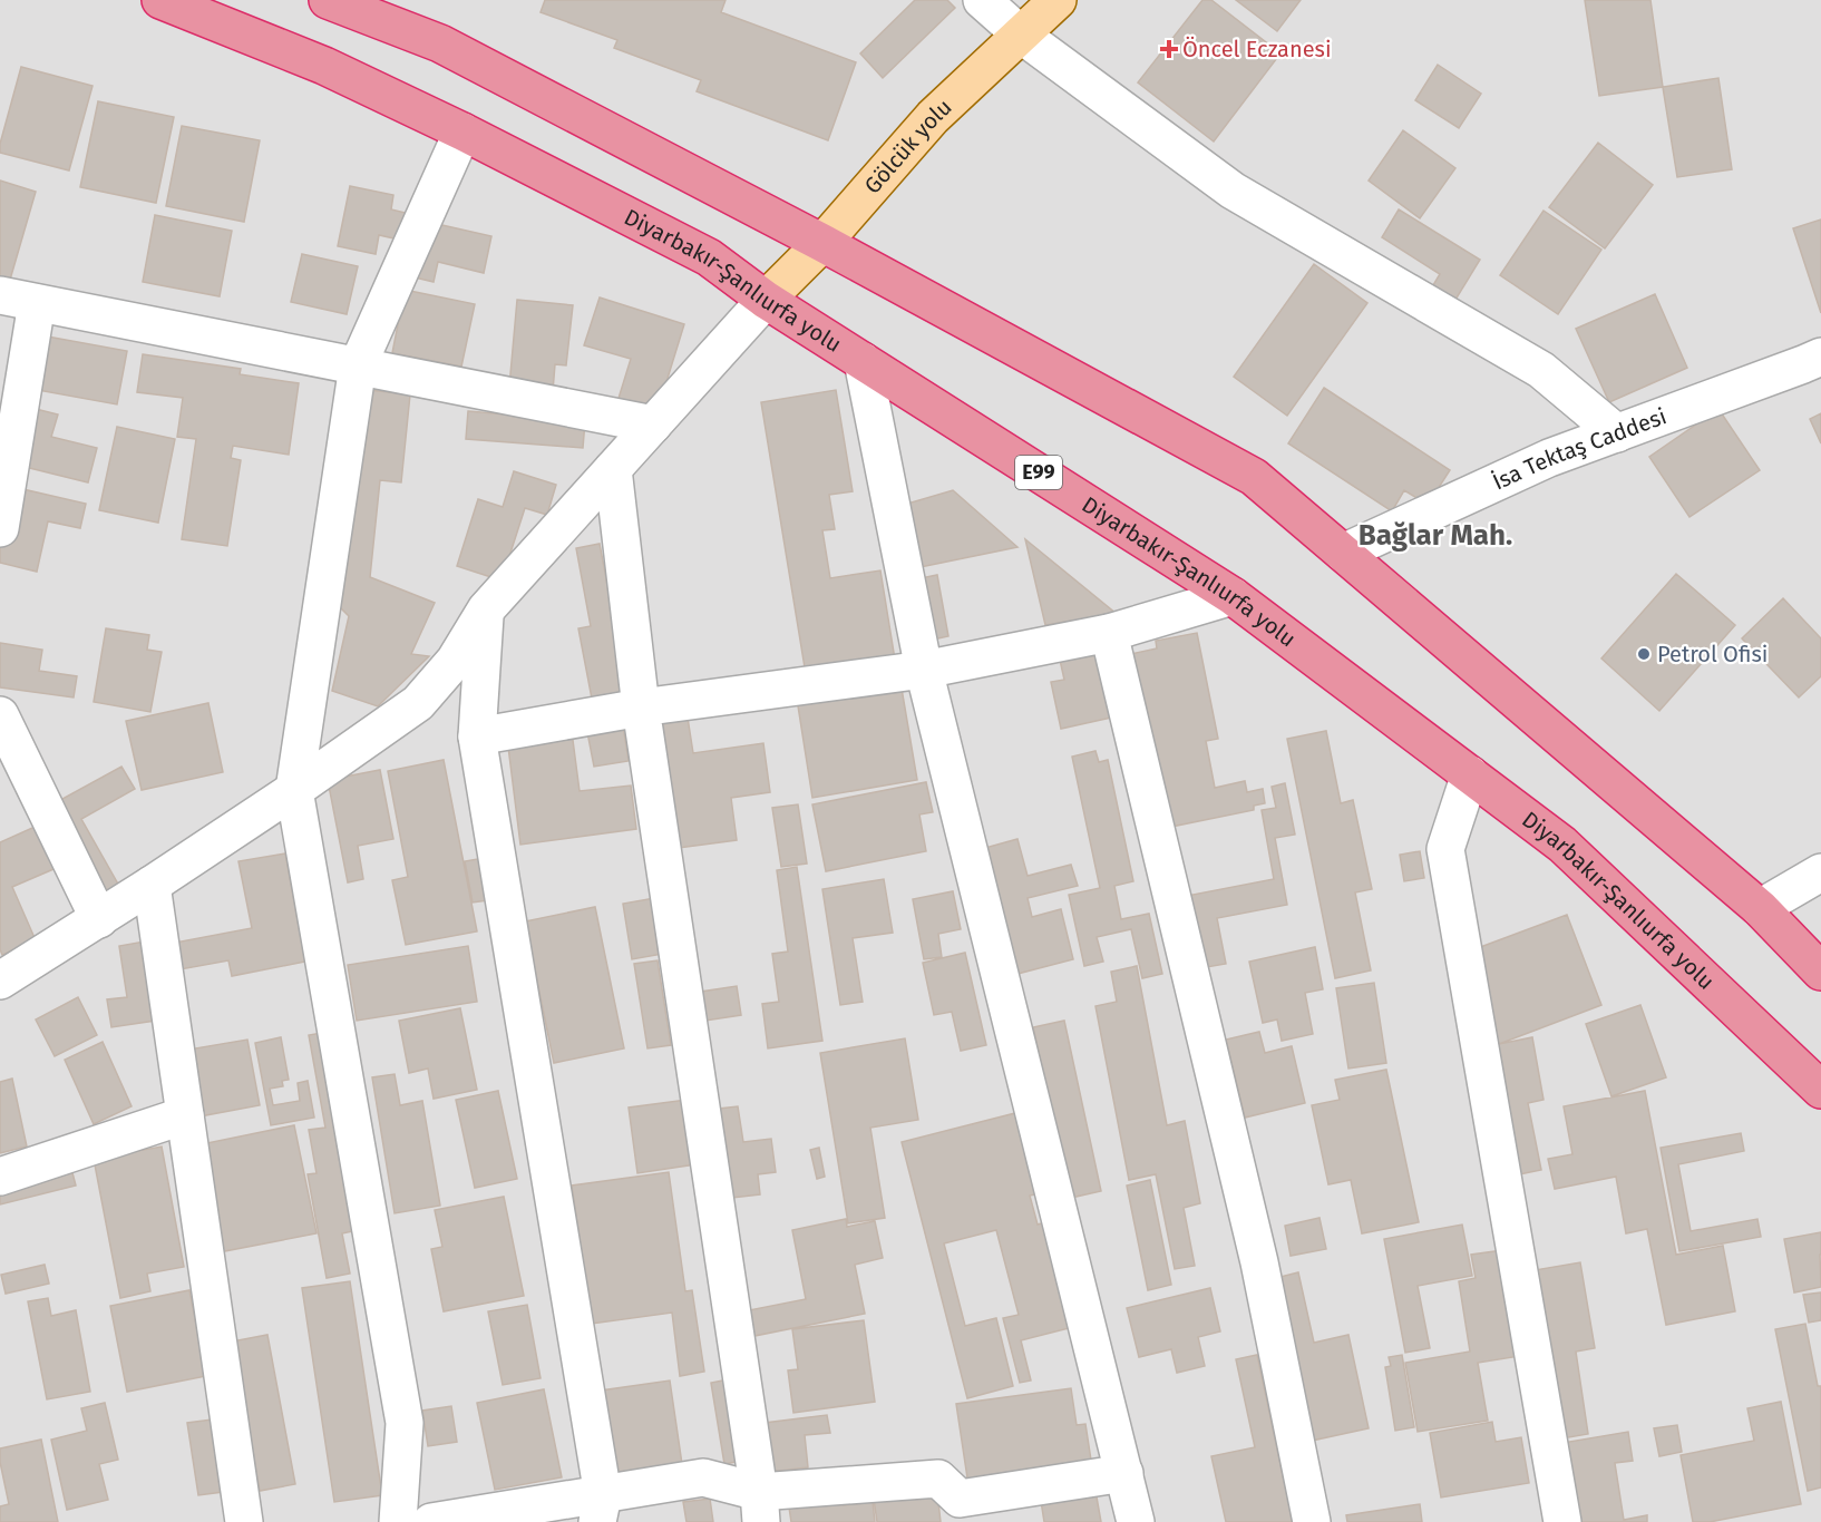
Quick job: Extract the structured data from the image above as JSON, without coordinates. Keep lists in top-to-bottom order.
{
  "streets": {
    "highway": ["Diyarbakır-Şanlıurfa yolu", "E99"],
    "main road": ["Gölcük yolu"],
    "street": ["İsa Tektaş Caddesi"]
  },
  "crossings": [
    ["Gölcük yolu", "Diyarbakır-Şanlıurfa yolu"]
  ],
  "districts": ["Bağlar Mah."],
  "places": {
    "health": ["Öncel Eczanesi"],
    "other": ["Petrol Ofisi"]
  }
}
